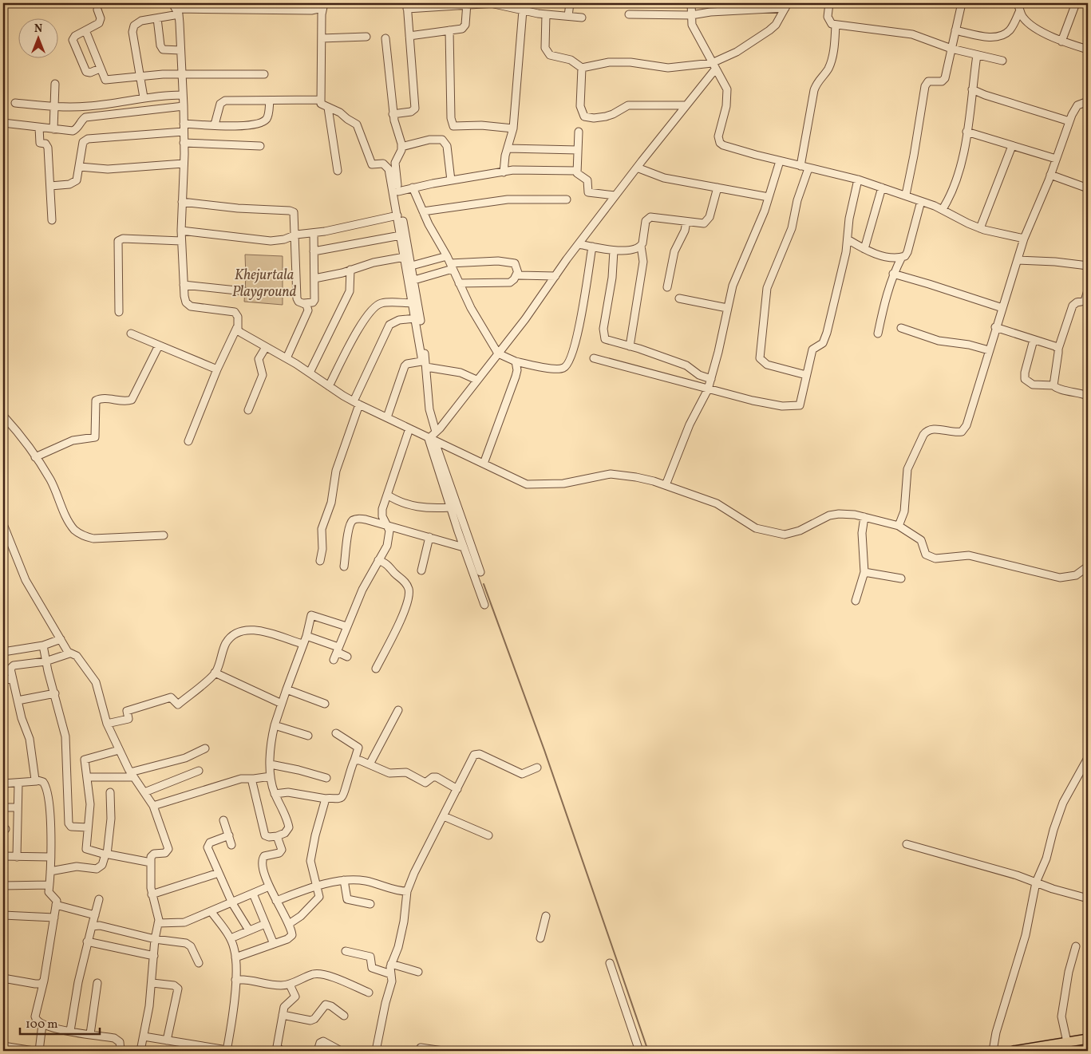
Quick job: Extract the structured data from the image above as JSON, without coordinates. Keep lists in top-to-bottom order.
{
  "parks": ["Khejurtala Playground"],
  "scale_bar": "100 m",
  "north": "top"
}
